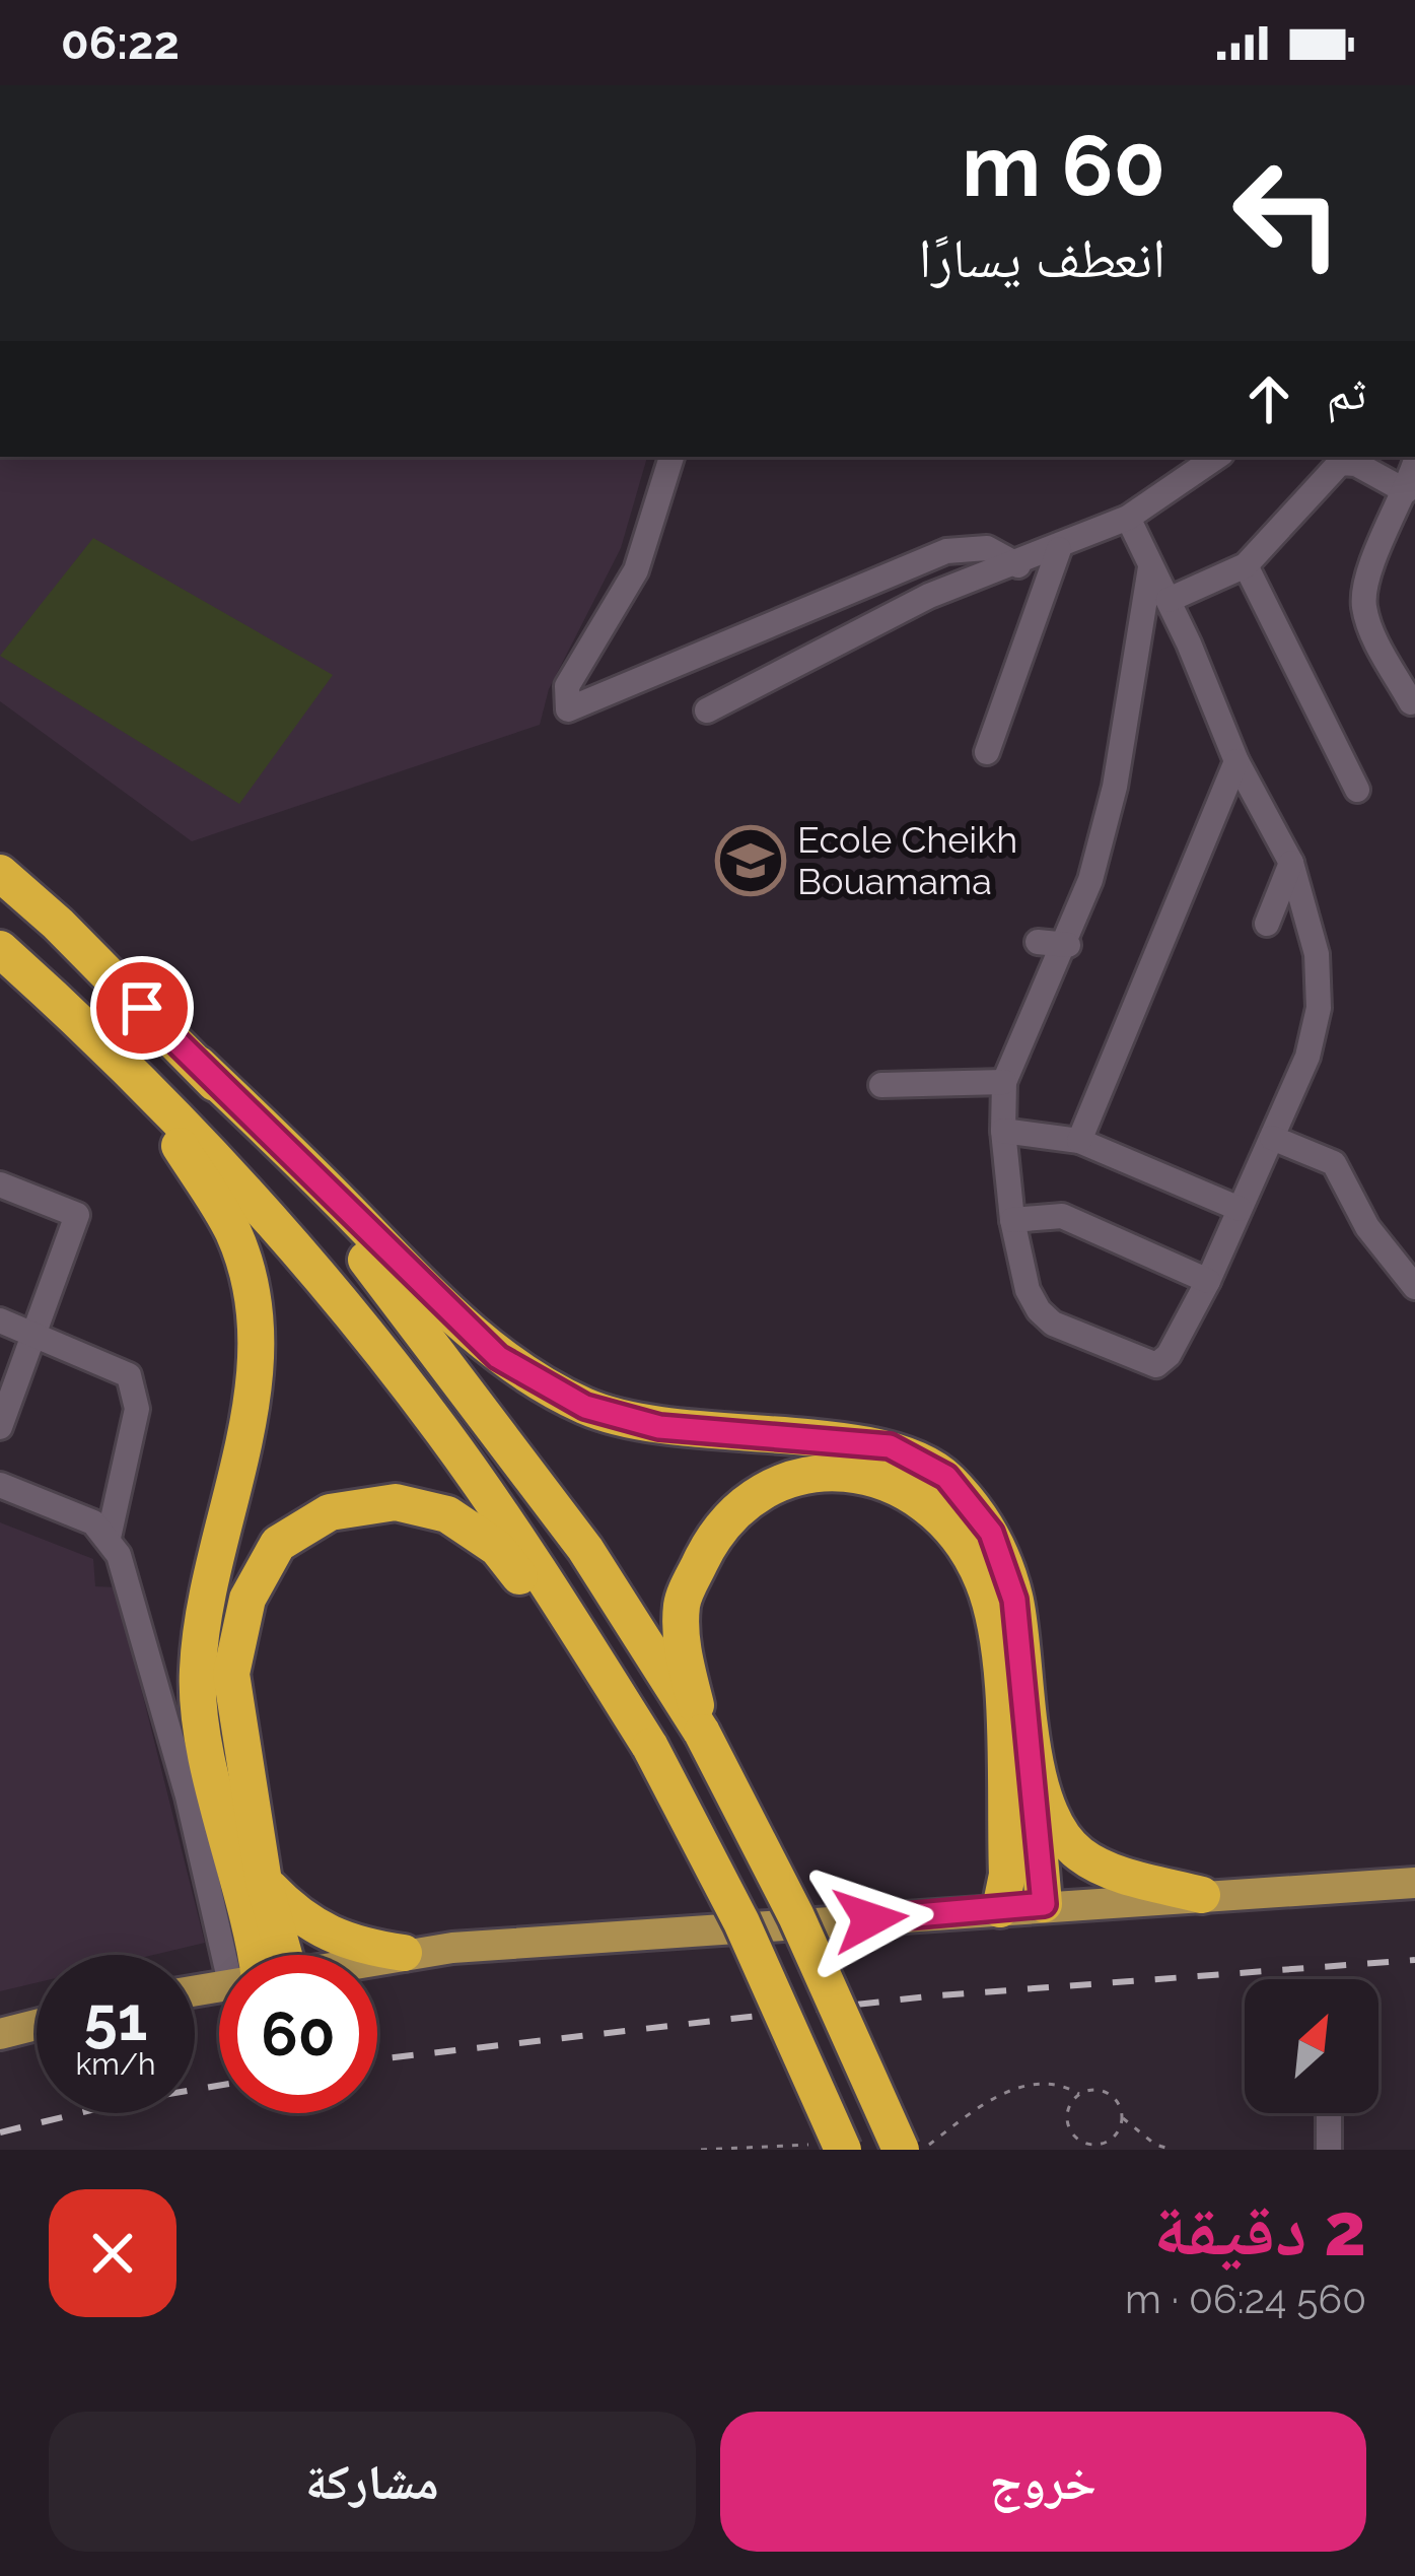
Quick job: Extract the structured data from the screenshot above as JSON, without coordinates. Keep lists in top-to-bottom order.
{
  "places": {
    "school or university": ["Ecole Cheikh Bouamama"]
  },
  "north": "top right",
  "page": {
    "status": "06:22",
    "turn": ["60 m", "انعطف يسارًا"],
    "then": "ثم",
    "speed": "51 km/h",
    "limit": "60",
    "heading": ["2 دقيقة", "560 m · 06:24"],
    "buttons": ["خروج", "مشاركة"]
  }
}
